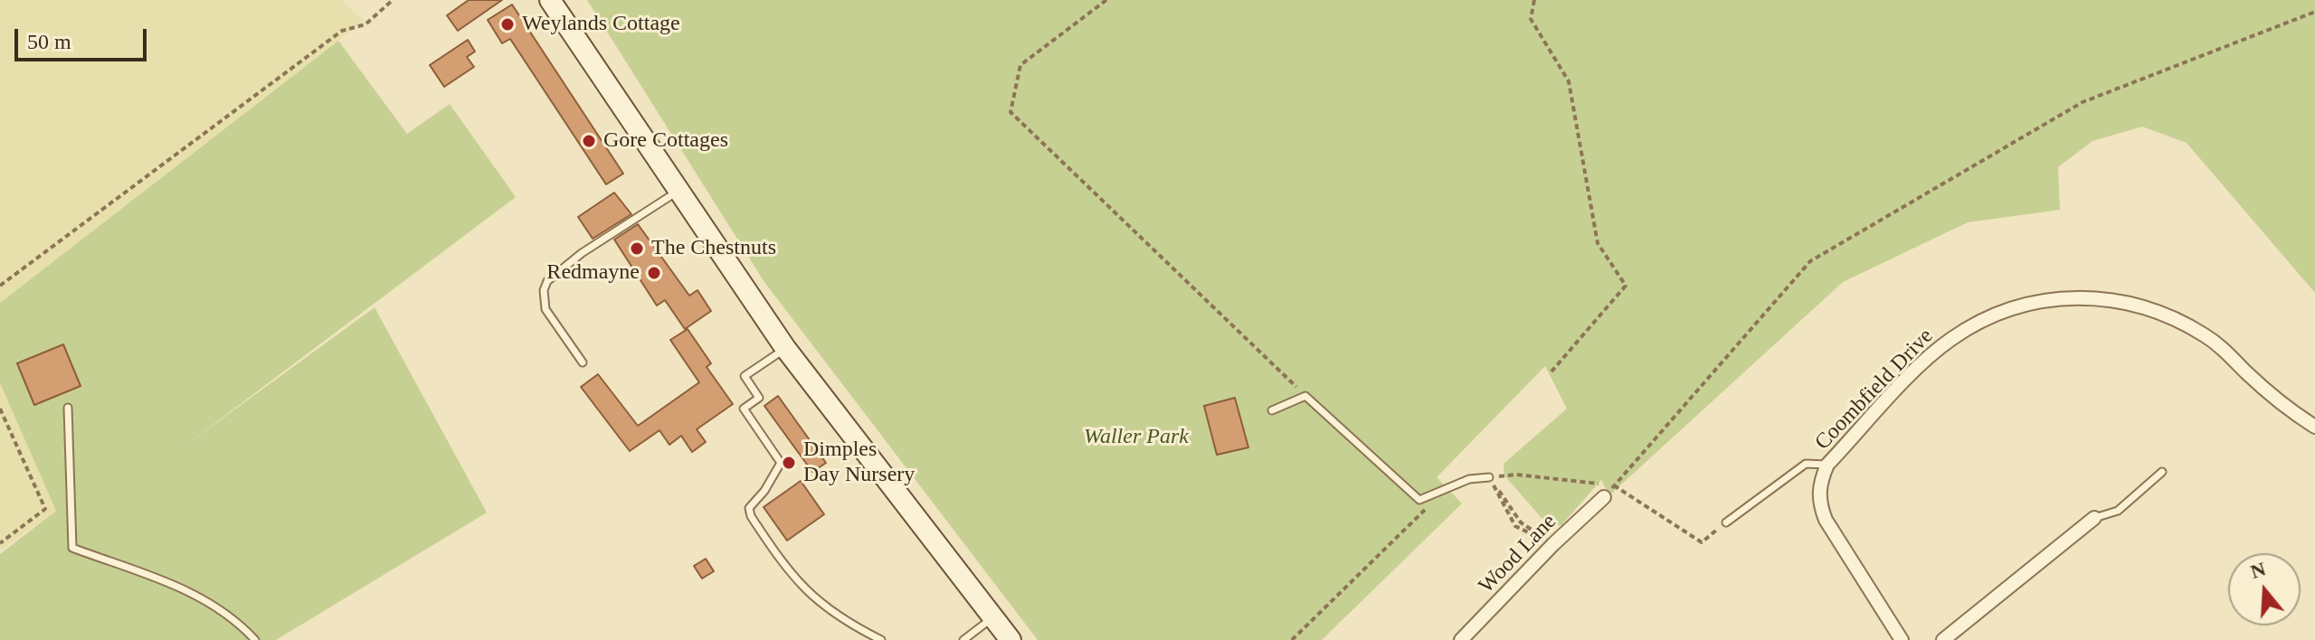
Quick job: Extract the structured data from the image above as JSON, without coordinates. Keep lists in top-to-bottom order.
{
  "streets": {
    "street": ["Coombfield Drive", "Wood Lane"]
  },
  "parks": ["Waller Park"],
  "places": [
    "Weylands Cottage",
    "Gore Cottages",
    "The Chestnuts",
    "Redmayne",
    "Dimples Day Nursery"
  ],
  "scale_bar": "50 m",
  "north": "top"
}
